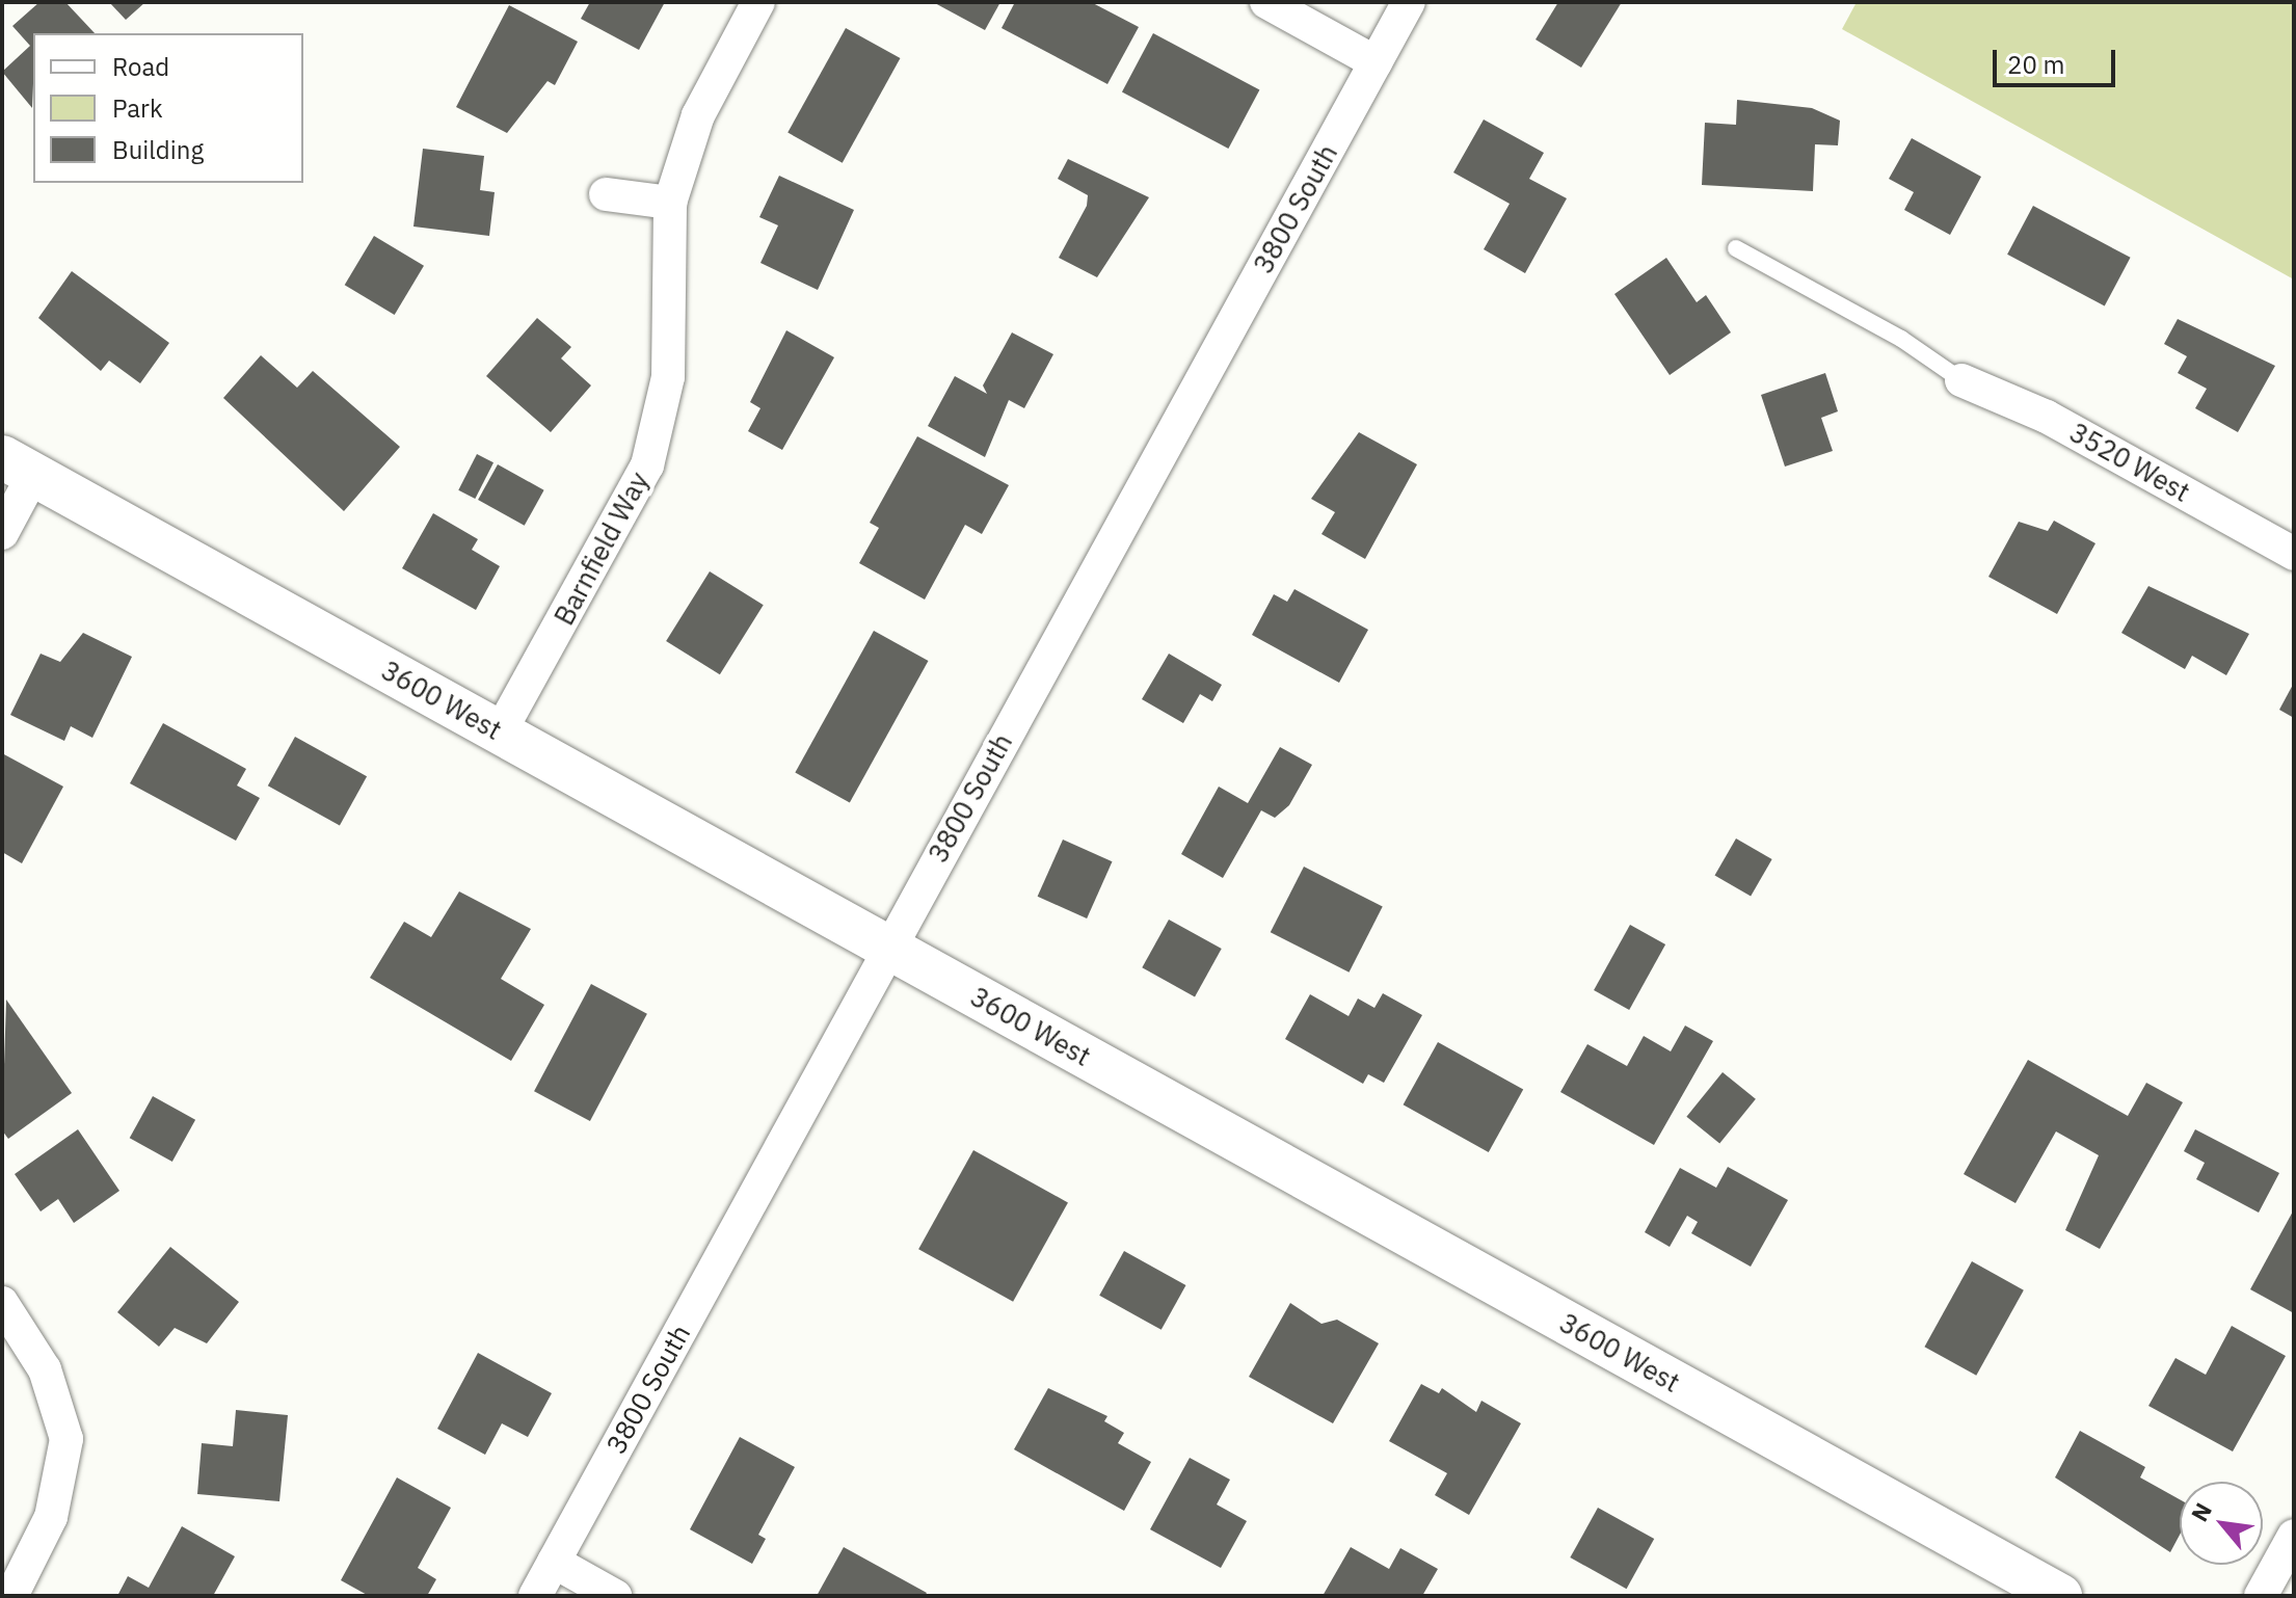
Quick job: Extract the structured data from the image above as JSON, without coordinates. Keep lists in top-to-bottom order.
{
  "streets": {
    "street": [
      "3800 South",
      "3520 West",
      "Barnfield Way",
      "3600 West"
    ]
  },
  "crossings": [
    ["3800 South", "3600 West"],
    ["Barnfield Way", "3600 West"]
  ],
  "legend": ["Road", "Park", "Building"],
  "scale_bar": "20 m",
  "north": "top left"
}
